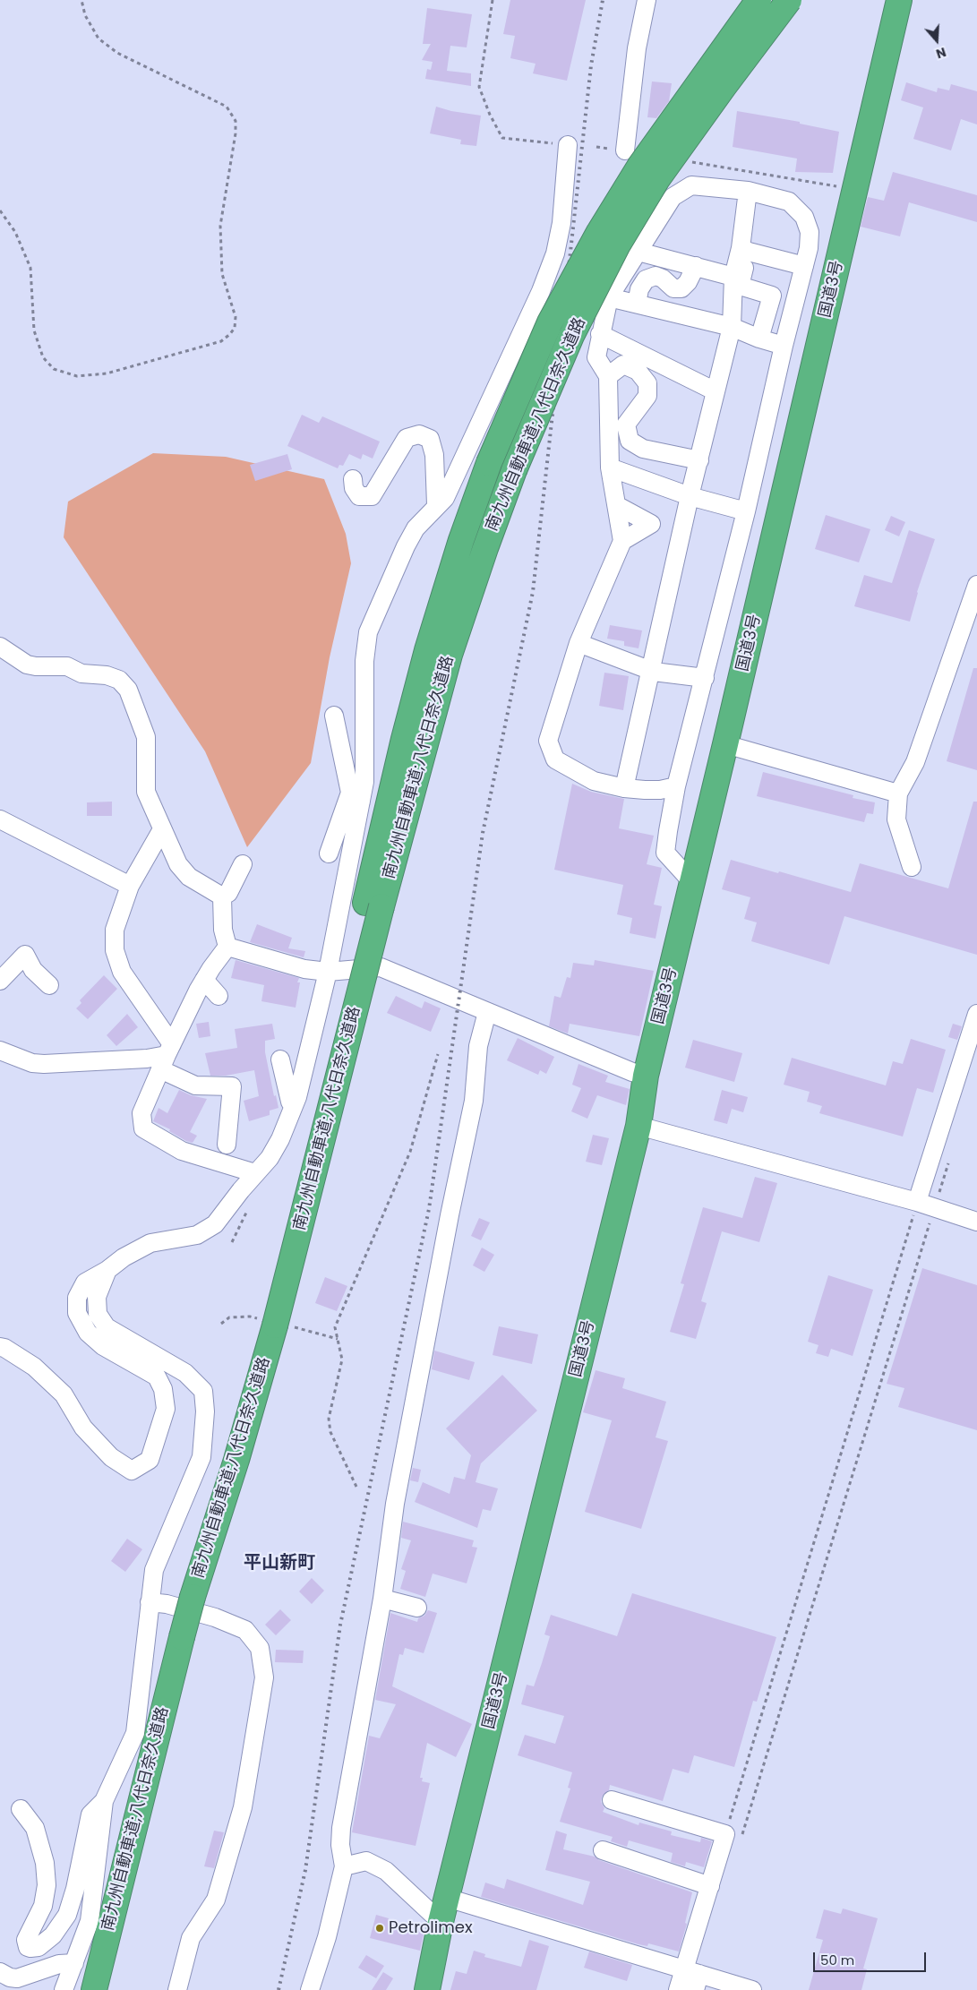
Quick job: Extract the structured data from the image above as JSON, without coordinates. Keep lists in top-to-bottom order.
{
  "streets": {
    "highway": ["国道3号", "南九州自動車道;八代日奈久道路"]
  },
  "districts": ["平山新町"],
  "places": ["Petrolimex"],
  "scale_bar": "50 m",
  "north": "bottom"
}
